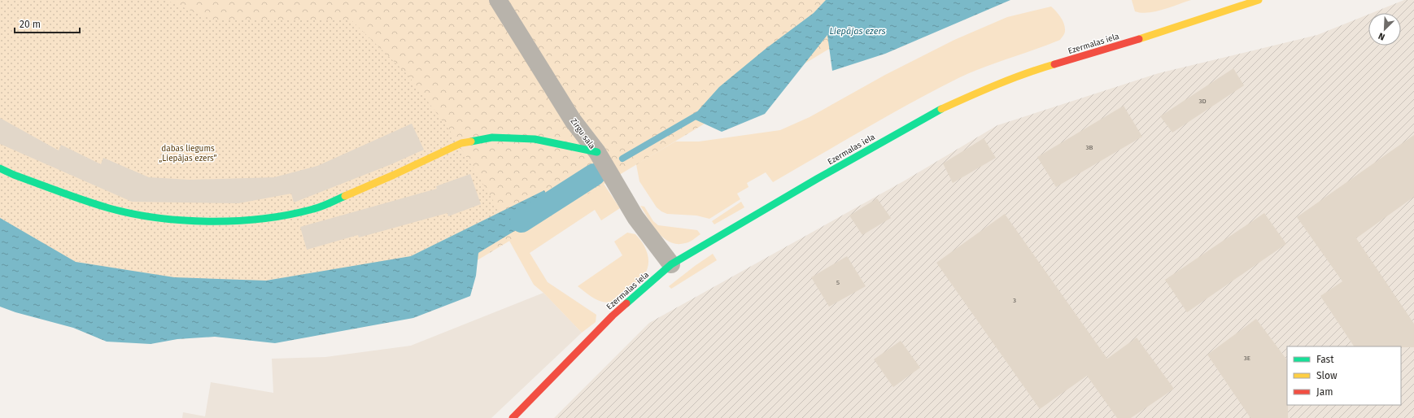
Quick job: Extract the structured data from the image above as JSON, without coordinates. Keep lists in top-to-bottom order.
{
  "streets": {
    "street": ["Ezermalas iela", "Zirgu sala"]
  },
  "crossings": [
    ["Ezermalas iela", "Zirgu sala"]
  ],
  "water": ["Liepājas ezers"],
  "parks": ["dabas liegums „Liepājas ezers”"],
  "house_numbers": [
    "3D",
    "3B",
    "5",
    "3",
    "3E"
  ],
  "legend": ["Fast", "Slow", "Jam"],
  "scale_bar": "20 m",
  "north": "bottom left"
}
